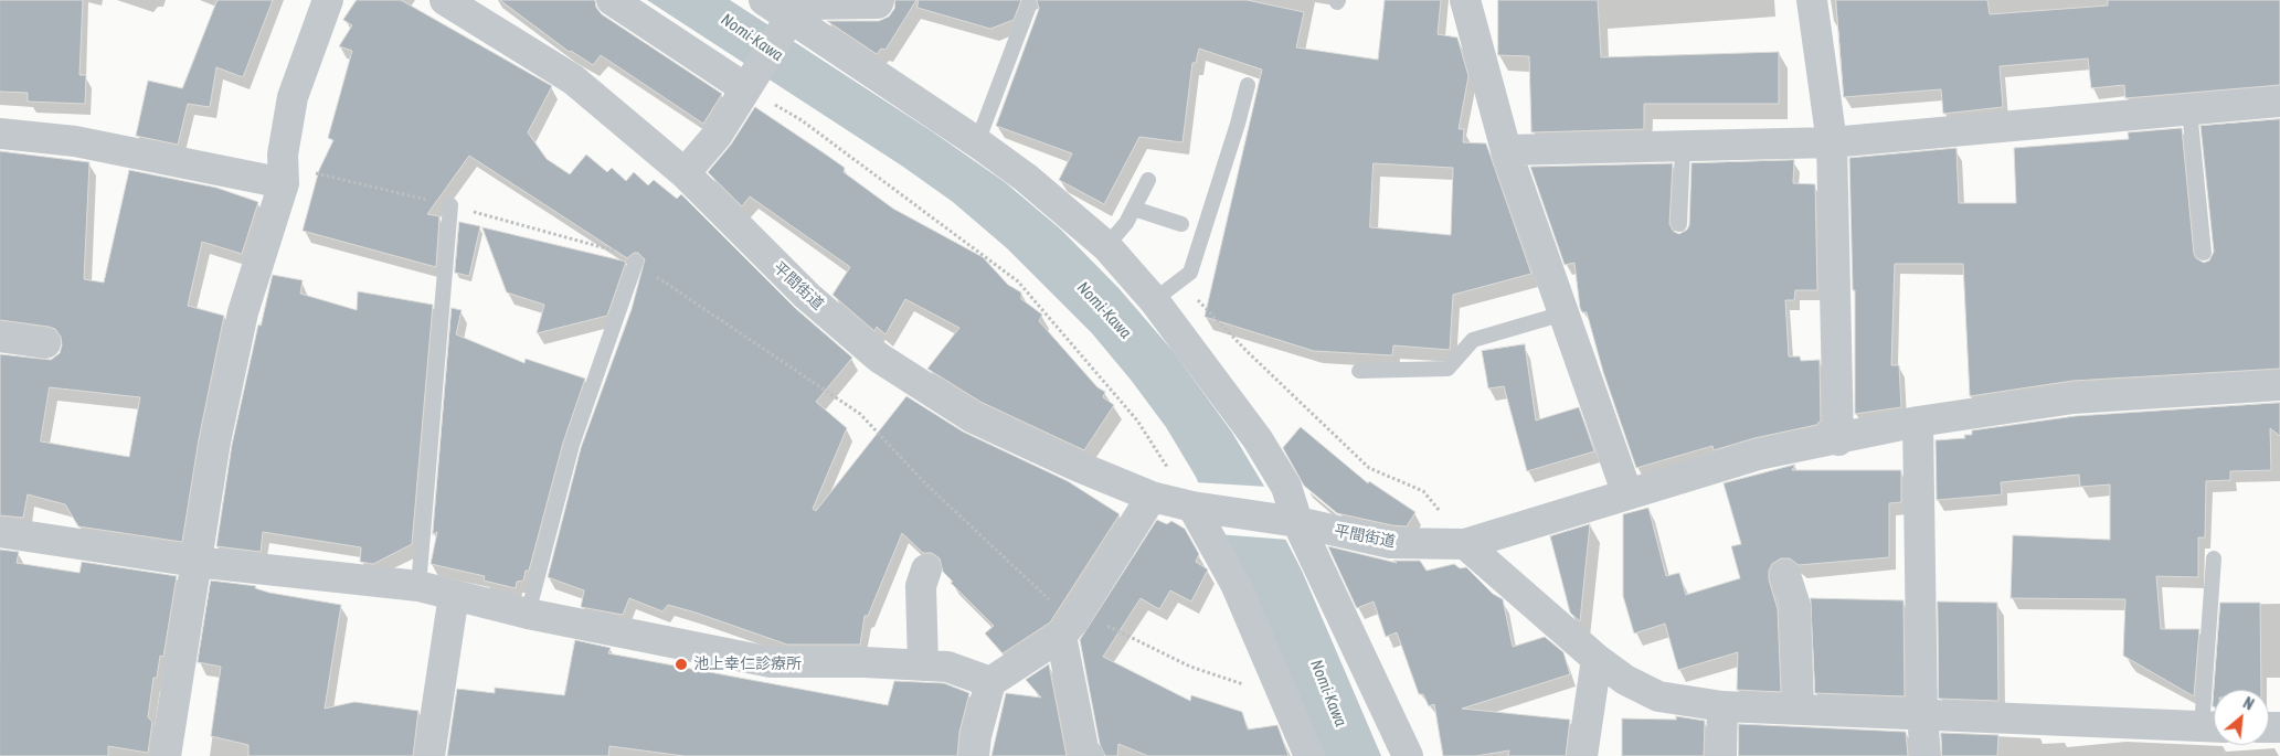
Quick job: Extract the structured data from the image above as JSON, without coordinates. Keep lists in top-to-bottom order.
{
  "streets": {
    "street": ["平間街道"]
  },
  "water": ["Nomi-Kawa"],
  "places": ["池上幸仁診療所"],
  "north": "top right"
}
